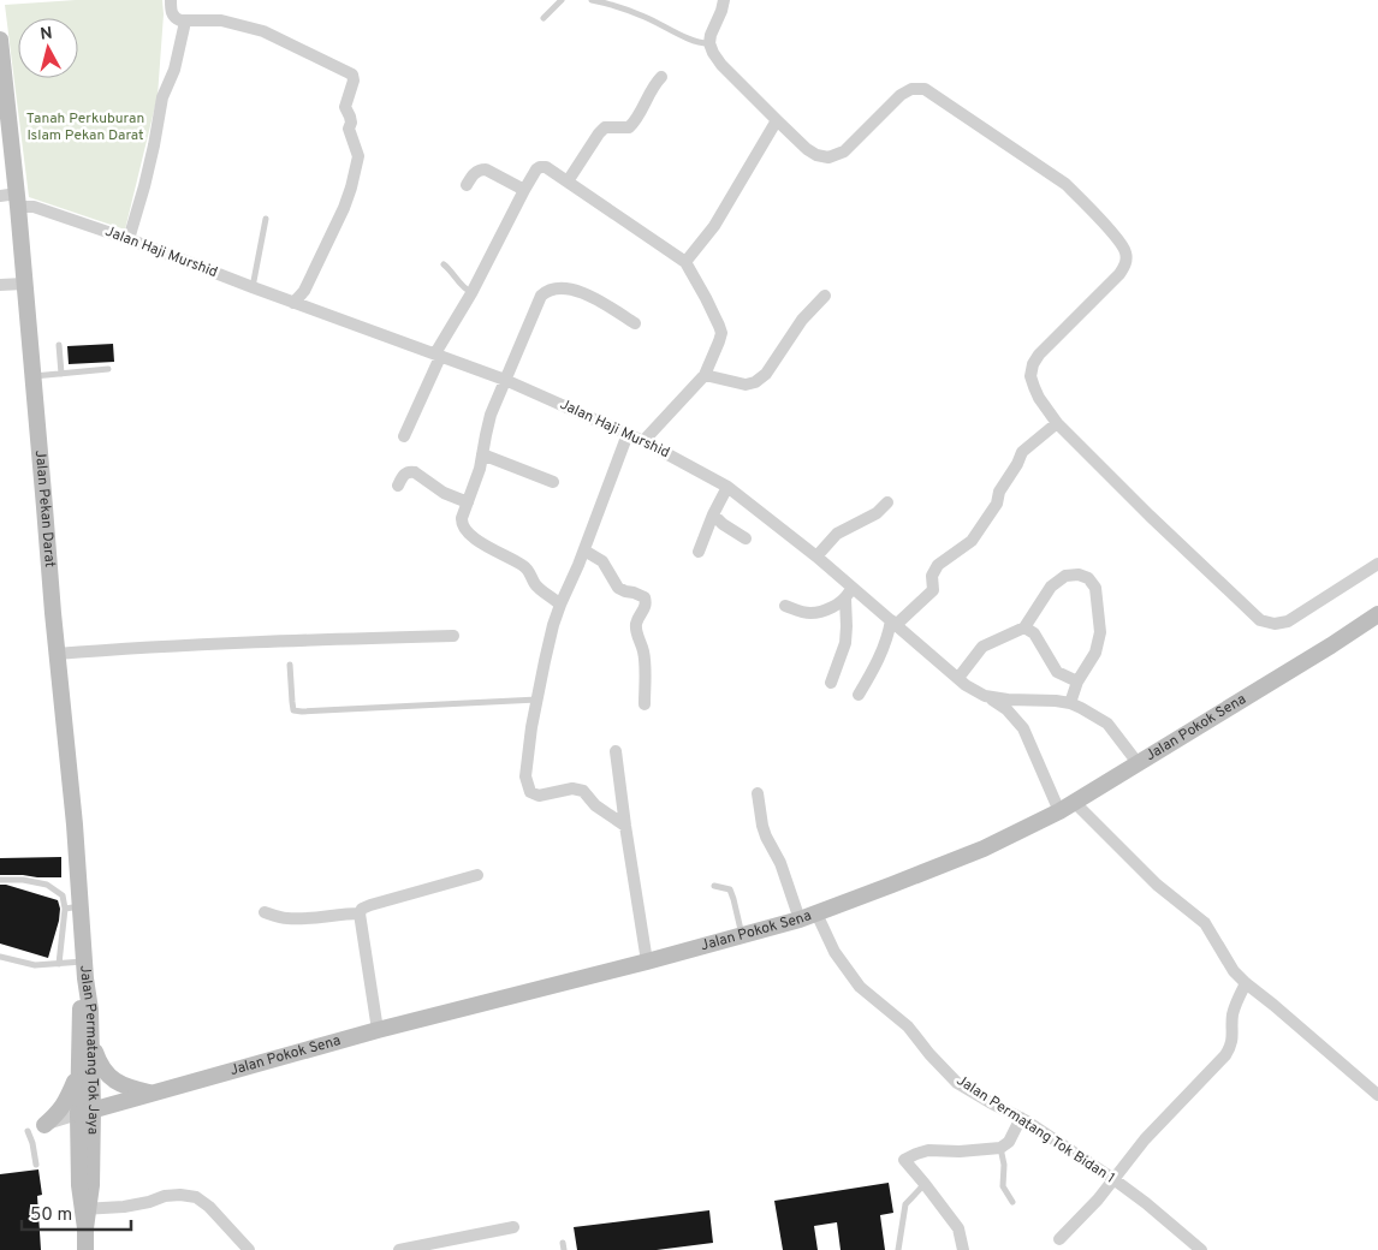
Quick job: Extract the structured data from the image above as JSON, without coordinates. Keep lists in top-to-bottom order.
{
  "streets": {
    "main road": ["Jalan Pekan Darat", "Jalan Pokok Sena", "Jalan Permatang Tok Jaya"],
    "street": ["Jalan Haji Murshid", "Jalan Permatang Tok Bidan 1"]
  },
  "crossings": [
    ["Jalan Haji Murshid", "Jalan Pekan Darat"],
    ["Jalan Haji Murshid", "Jalan Pokok Sena"],
    ["Jalan Pekan Darat", "Jalan Permatang Tok Jaya"],
    ["Jalan Pokok Sena", "Jalan Permatang Tok Jaya"],
    ["Jalan Pokok Sena", "Jalan Permatang Tok Bidan 1"]
  ],
  "parks": ["Tanah Perkuburan Islam Pekan Darat"],
  "scale_bar": "50 m",
  "north": "top"
}
